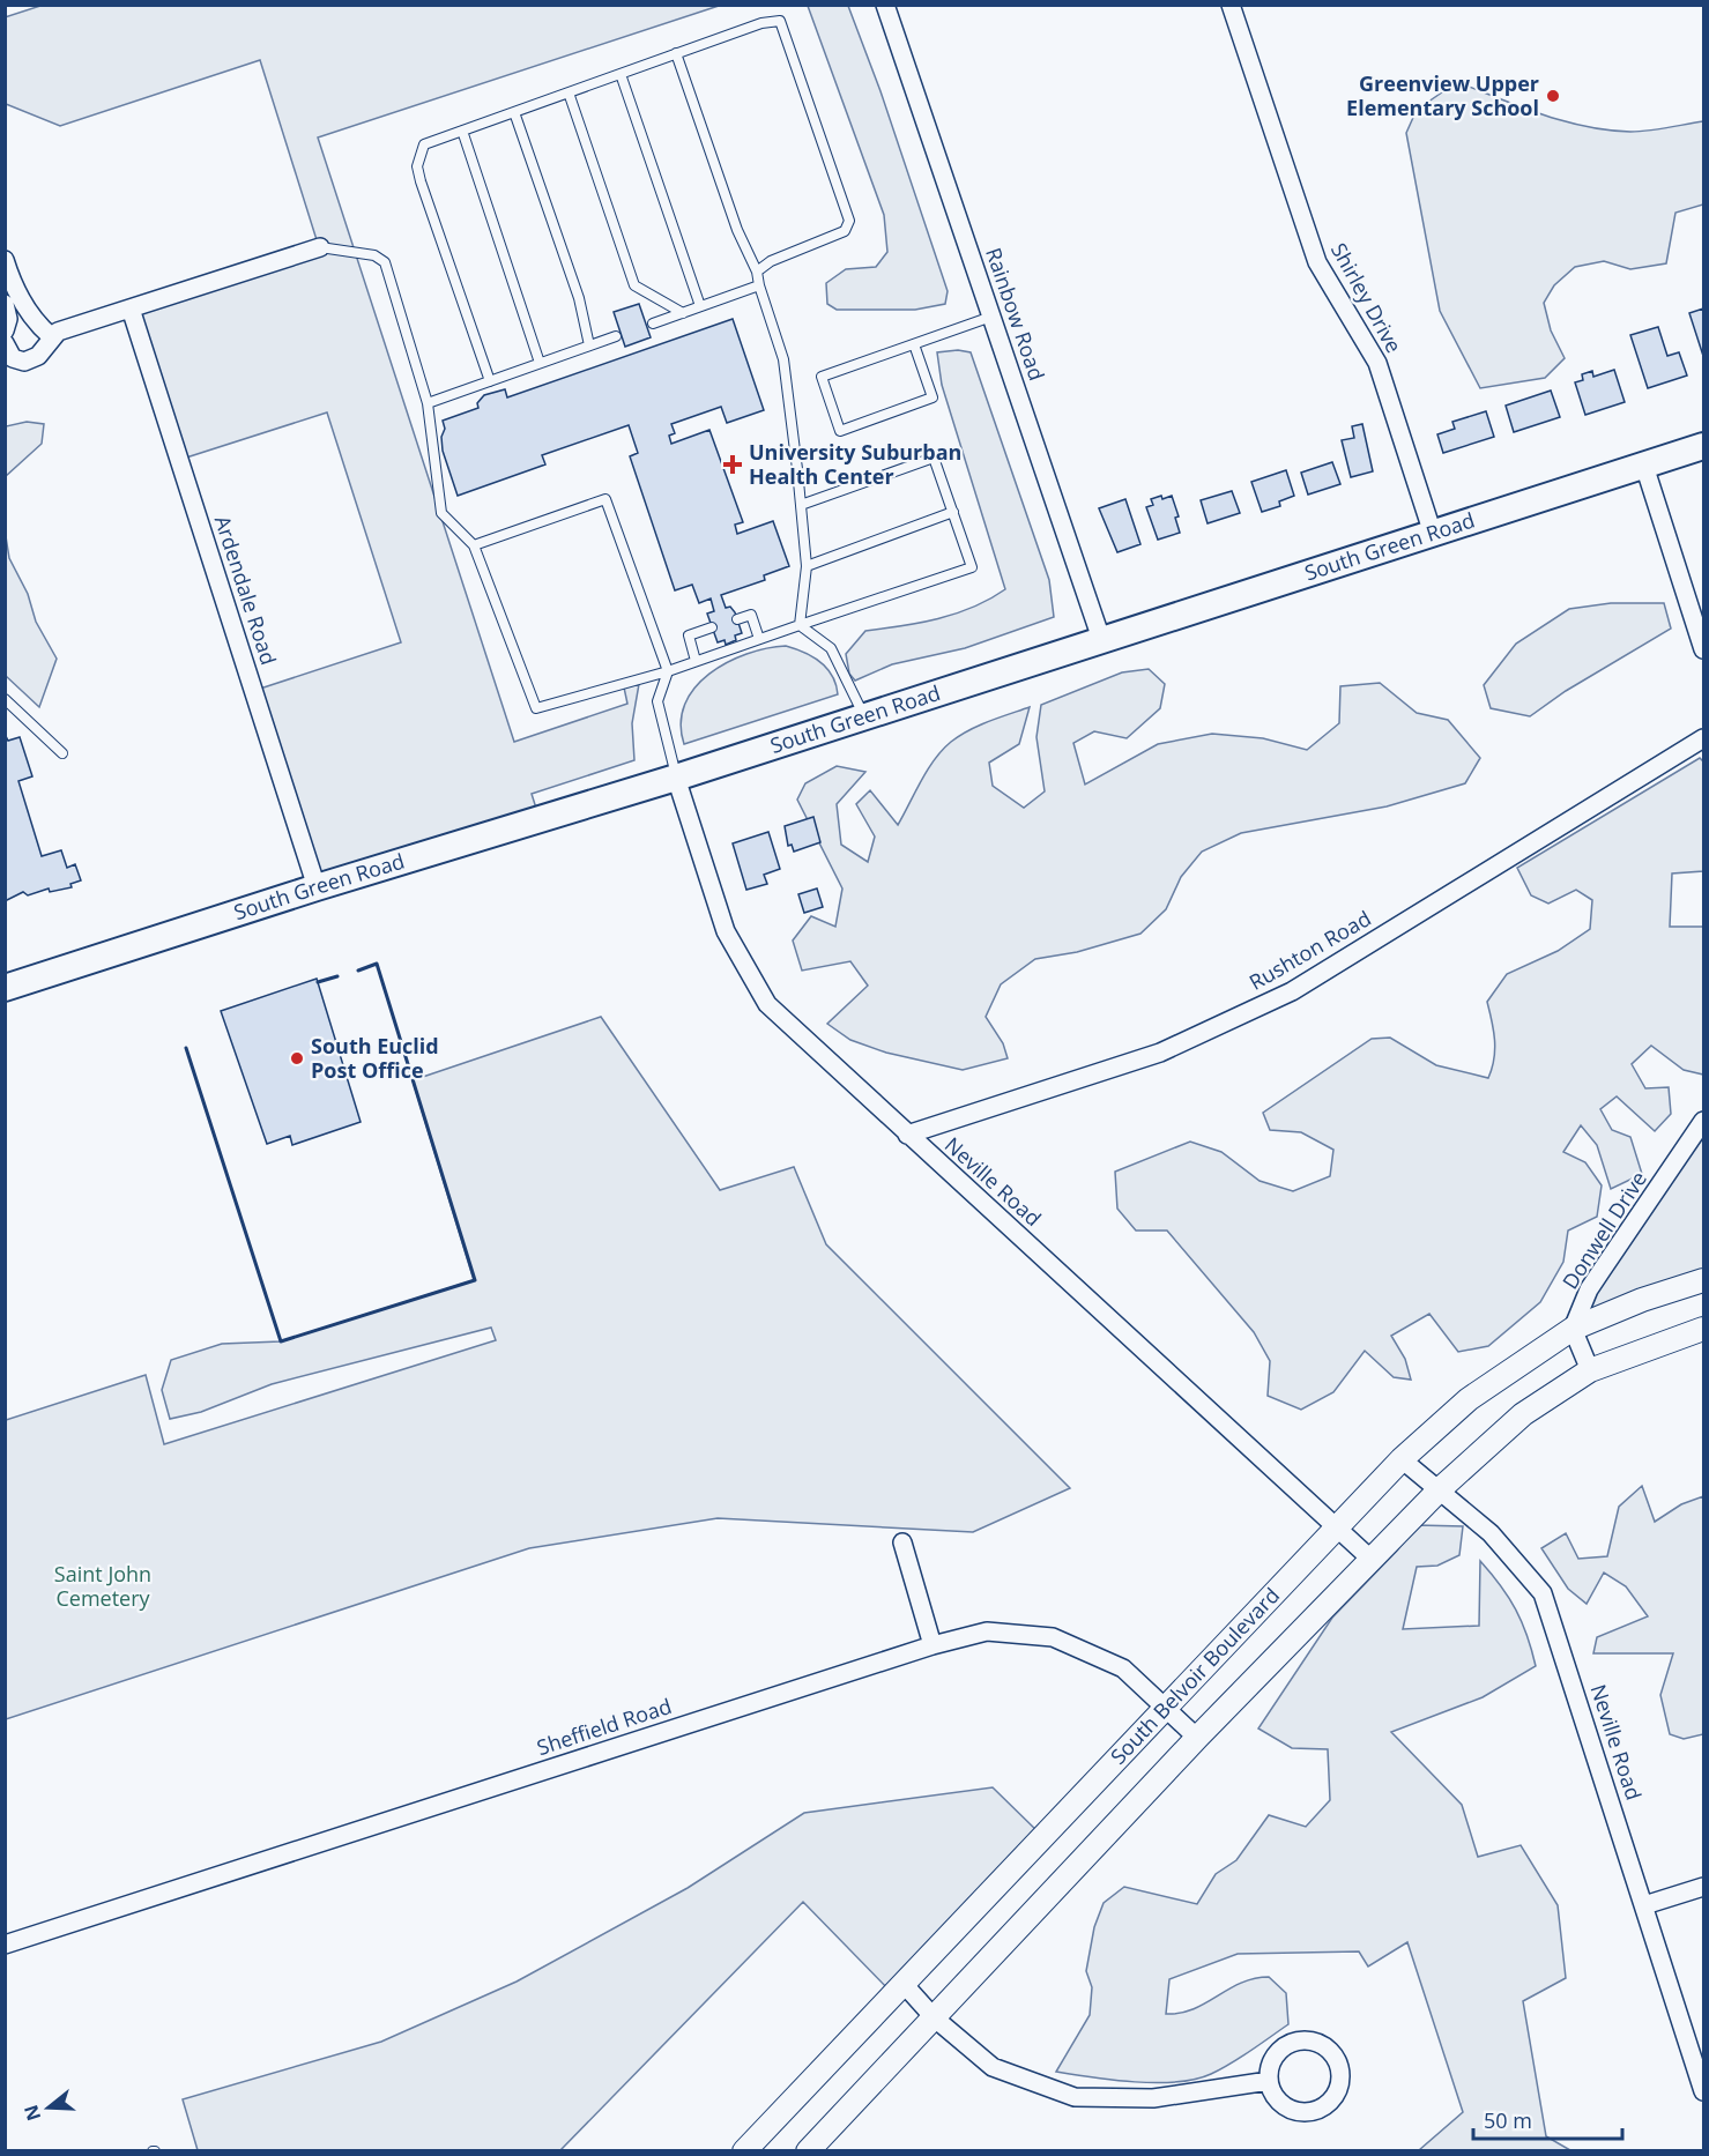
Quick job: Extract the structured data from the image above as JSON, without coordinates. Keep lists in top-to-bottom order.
{
  "streets": {
    "main road": ["South Green Road"],
    "street": [
      "Shirley Drive",
      "Rainbow Road",
      "Ardendale Road",
      "Rushton Road",
      "Neville Road",
      "Donwell Drive",
      "South Belvoir Boulevard",
      "Sheffield Road"
    ]
  },
  "crossings": [
    ["Shirley Drive", "South Green Road"],
    ["Rainbow Road", "South Green Road"],
    ["South Green Road", "Ardendale Road"],
    ["South Green Road", "Neville Road"],
    ["Rushton Road", "Neville Road"],
    ["Neville Road", "South Belvoir Boulevard"],
    ["Donwell Drive", "South Belvoir Boulevard"],
    ["South Belvoir Boulevard", "Sheffield Road"]
  ],
  "parks": ["Saint John Cemetery"],
  "places": {
    "other": ["Greenview Upper Elementary School", "South Euclid Post Office"],
    "health": ["University Suburban Health Center"]
  },
  "scale_bar": "50 m",
  "north": "left"
}
